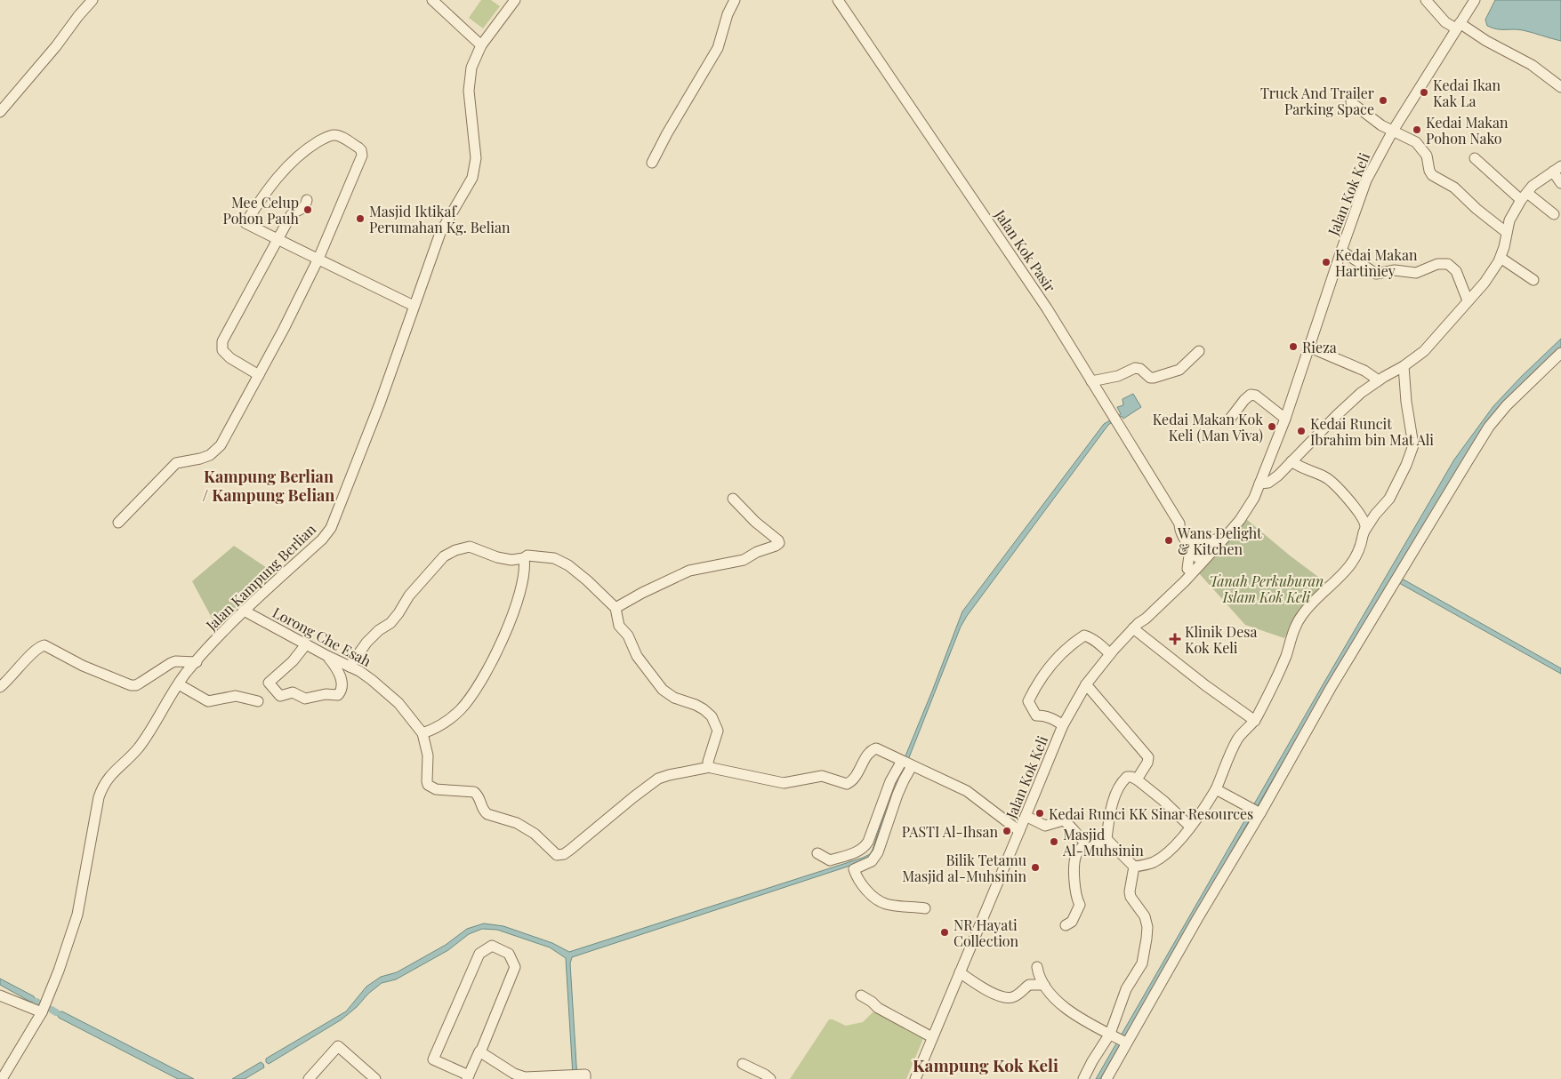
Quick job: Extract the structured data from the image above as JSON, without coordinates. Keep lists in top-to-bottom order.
{
  "streets": {
    "street": [
      "Jalan Kok Keli",
      "Jalan Kok Pasir",
      "Jalan Kampung Berlian",
      "Lorong Che Esah"
    ]
  },
  "crossings": [
    ["Jalan Kok Keli", "Jalan Kok Pasir"],
    ["Jalan Kampung Berlian", "Lorong Che Esah"]
  ],
  "districts": ["Kampung Berlian / Kampung Belian", "Kampung Kok Keli"],
  "parks": ["Tanah Perkuburan Islam Kok Keli"],
  "places": {
    "other": [
      "Kedai Ikan Kak La",
      "Truck And Trailer Parking Space",
      "Kedai Makan Pohon Nako",
      "Mee Celup Pohon Pauh",
      "Masjid Iktikaf Perumahan Kg. Belian",
      "Kedai Makan Hartiniey",
      "Rieza",
      "Kedai Makan Kok Keli (Man Viva)",
      "Kedai Runcit Ibrahim bin Mat Ali",
      "Wans Delight & Kitchen",
      "Kedai Runci KK Sinar Resources",
      "PASTI Al-Ihsan",
      "Masjid Al-Muhsinin",
      "Bilik Tetamu Masjid al-Muhsinin",
      "NR Hayati Collection"
    ],
    "health": ["Klinik Desa Kok Keli"]
  }
}
